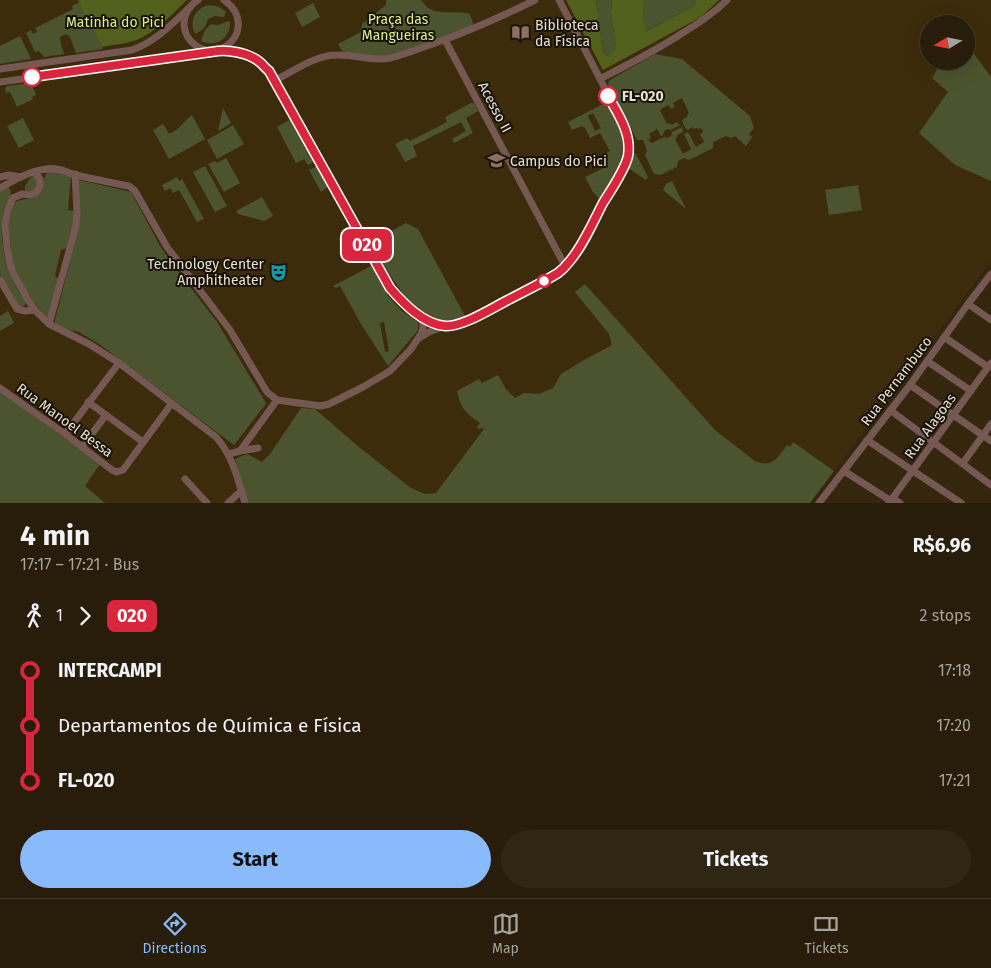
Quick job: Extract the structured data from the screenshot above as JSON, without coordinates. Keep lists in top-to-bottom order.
{
  "streets": {
    "street": [
      "Acesso II",
      "Rua Pernambuco",
      "Rua Manoel Bessa",
      "Rua Alagoas"
    ]
  },
  "parks": ["Praça das Mangueiras", "Matinha do Pici"],
  "places": {
    "library": ["Biblioteca da Física"],
    "other": ["FL-020"],
    "school or university": ["Campus do Pici"],
    "theatre": ["Technology Center Amphitheater"]
  },
  "lines": ["bus line 020"],
  "north": "left",
  "page": {
    "on_map": "020",
    "heading": ["4 min", "17:17 – 17:21 · Bus", "R$6.96"],
    "legs": ["1", "020", "2 stops"],
    "list": [
      {
        "name": "INTERCAMPI",
        "value": "17:18"
      },
      {
        "name": "Departamentos de Química e Física",
        "value": "17:20"
      },
      {
        "name": "FL-020",
        "value": "17:21"
      }
    ],
    "buttons": ["Start", "Tickets"],
    "tabs": ["Directions", "Map", "Tickets"]
  }
}
